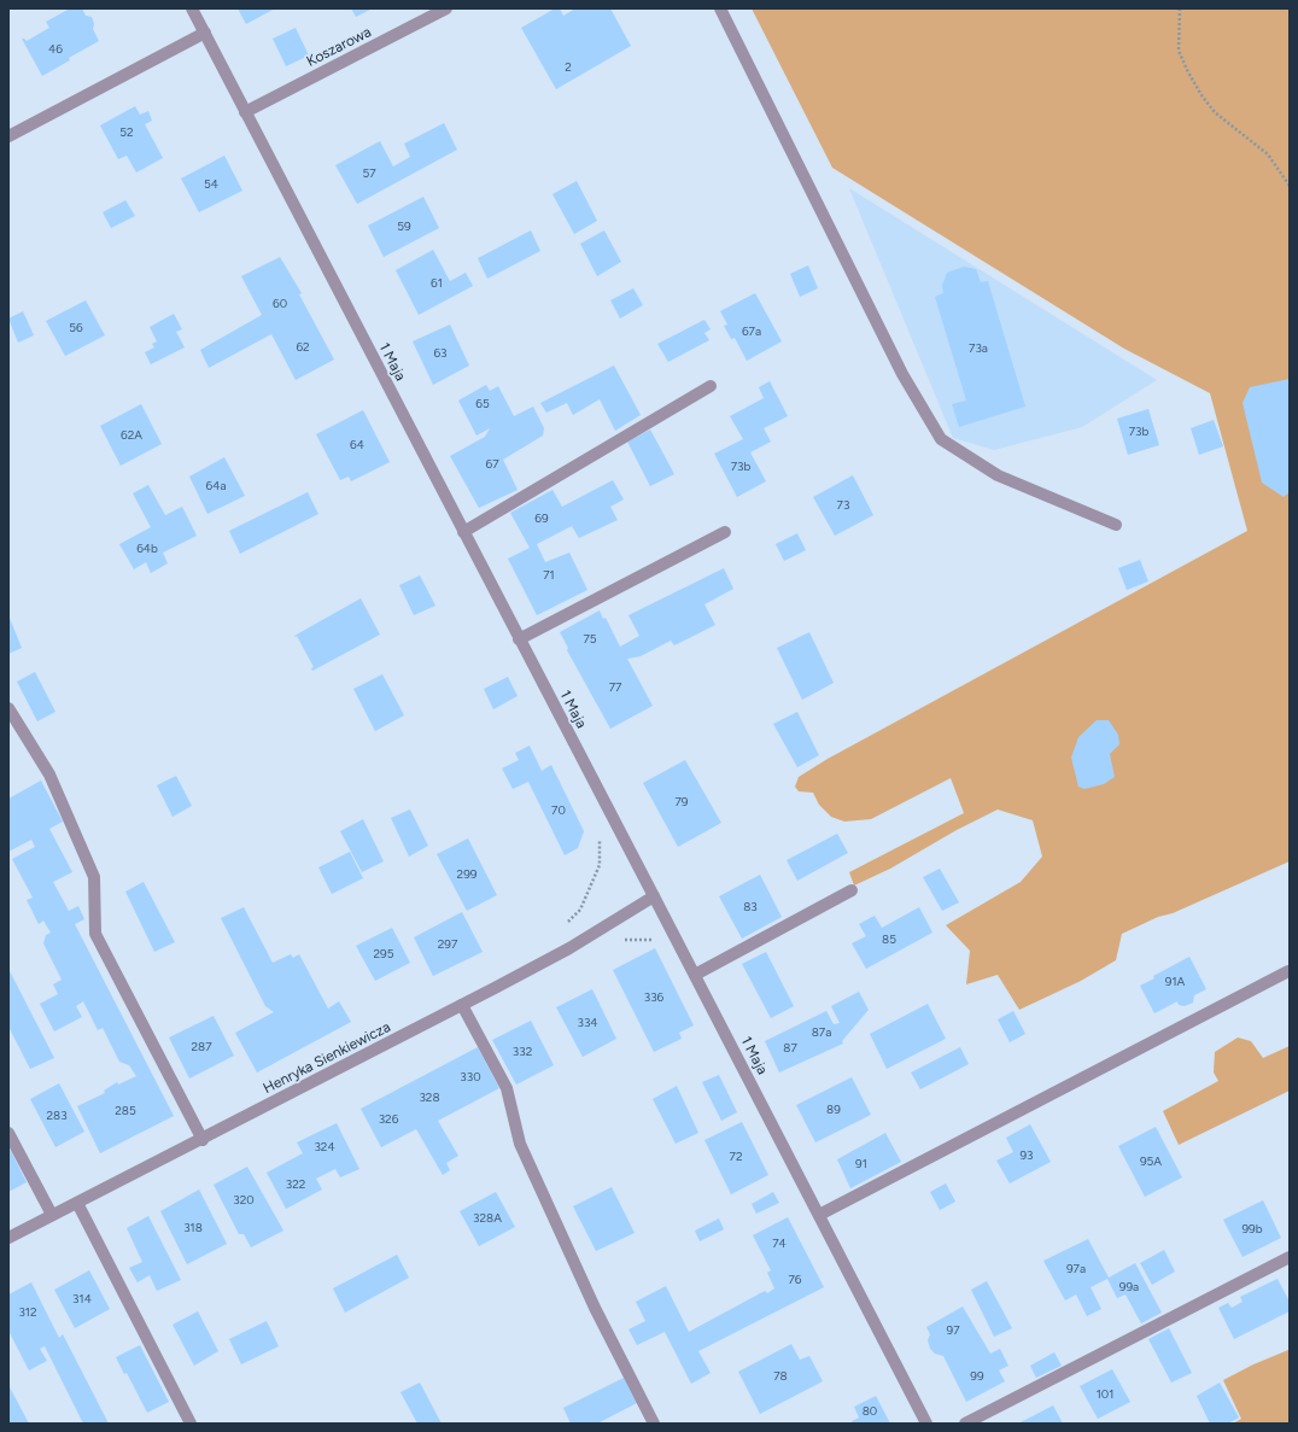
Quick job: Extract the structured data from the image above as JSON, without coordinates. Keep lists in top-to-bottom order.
{
  "streets": {
    "street": ["Koszarowa", "1 Maja", "Henryka Sienkiewicza"]
  },
  "crossings": [
    ["Koszarowa", "1 Maja"],
    ["1 Maja", "Henryka Sienkiewicza"]
  ],
  "house_numbers": [
    "46",
    "2",
    "52",
    "57",
    "54",
    "59",
    "61",
    "60",
    "56",
    "67a",
    "62",
    "73a",
    "63",
    "65",
    "73b",
    "62A",
    "64",
    "67",
    "73b",
    "64a",
    "73",
    "69",
    "64b",
    "71",
    "75",
    "77",
    "79",
    "70",
    "299",
    "83",
    "85",
    "297",
    "295",
    "91A",
    "336",
    "334",
    "87a",
    "287",
    "87",
    "332",
    "330",
    "328",
    "89",
    "285",
    "283",
    "326",
    "324",
    "93",
    "72",
    "95A",
    "91",
    "322",
    "320",
    "328A",
    "318",
    "99b",
    "74",
    "97a",
    "76",
    "99a",
    "314",
    "312",
    "97",
    "78",
    "99",
    "101",
    "80"
  ]
}
